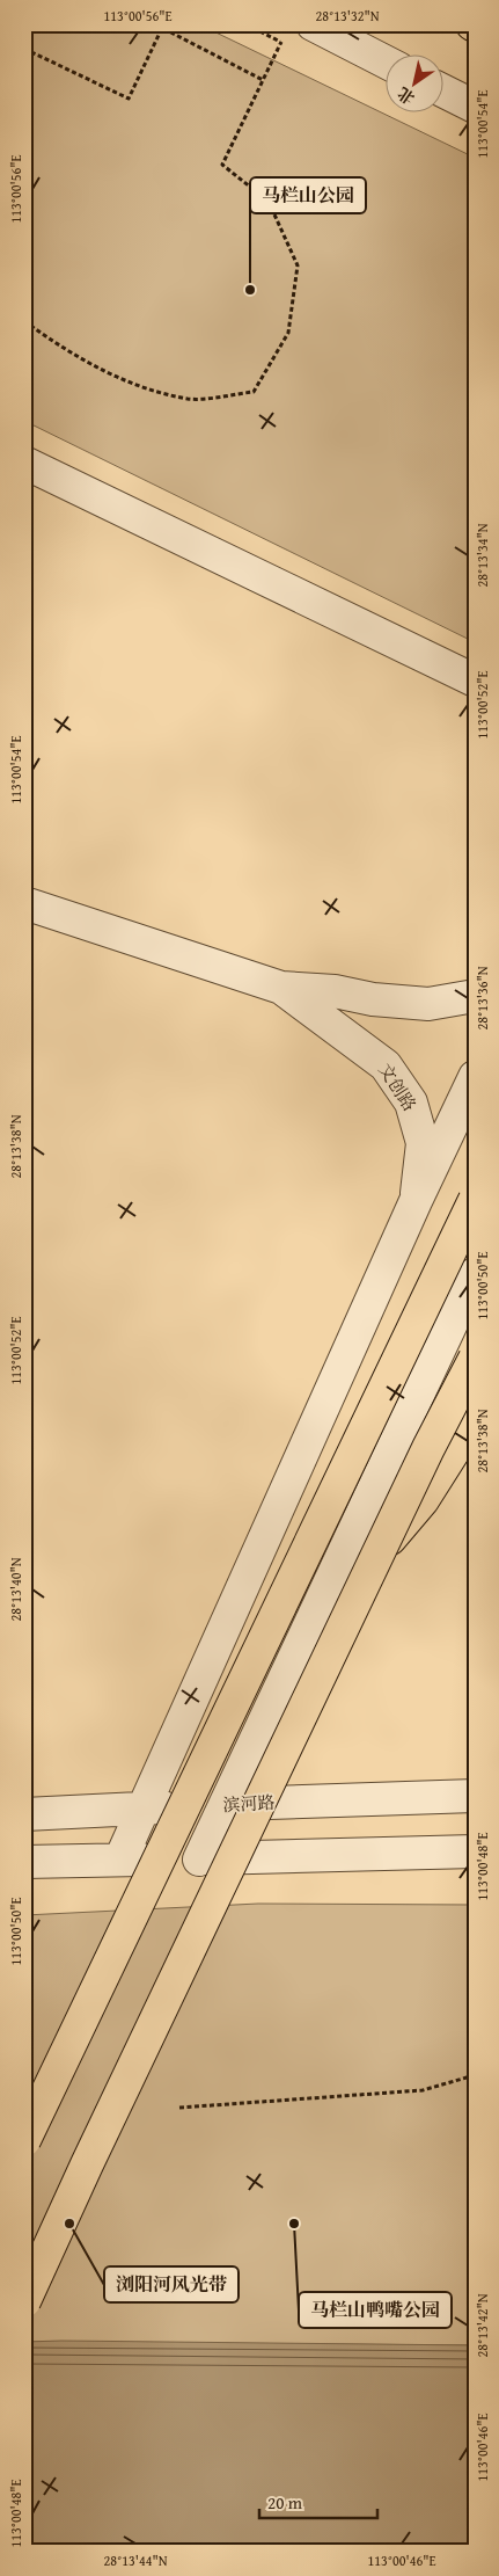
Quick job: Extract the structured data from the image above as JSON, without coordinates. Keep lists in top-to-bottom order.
{
  "streets": {
    "street": ["文创路", "滨河路"]
  },
  "places": ["马栏山公园", "浏阳河风光带", "马栏山鸭嘴公园"],
  "scale_bar": "20 m",
  "north": "bottom left",
  "coordinates": [
    "113°00'56\"E",
    "28°13'32\"N",
    "113°00'54\"E",
    "28°13'34\"N",
    "113°00'52\"E",
    "28°13'36\"N",
    "28°13'38\"N",
    "113°00'50\"E",
    "28°13'40\"N",
    "113°00'48\"E",
    "28°13'42\"N",
    "113°00'46\"E",
    "28°13'44\"N"
  ]
}
